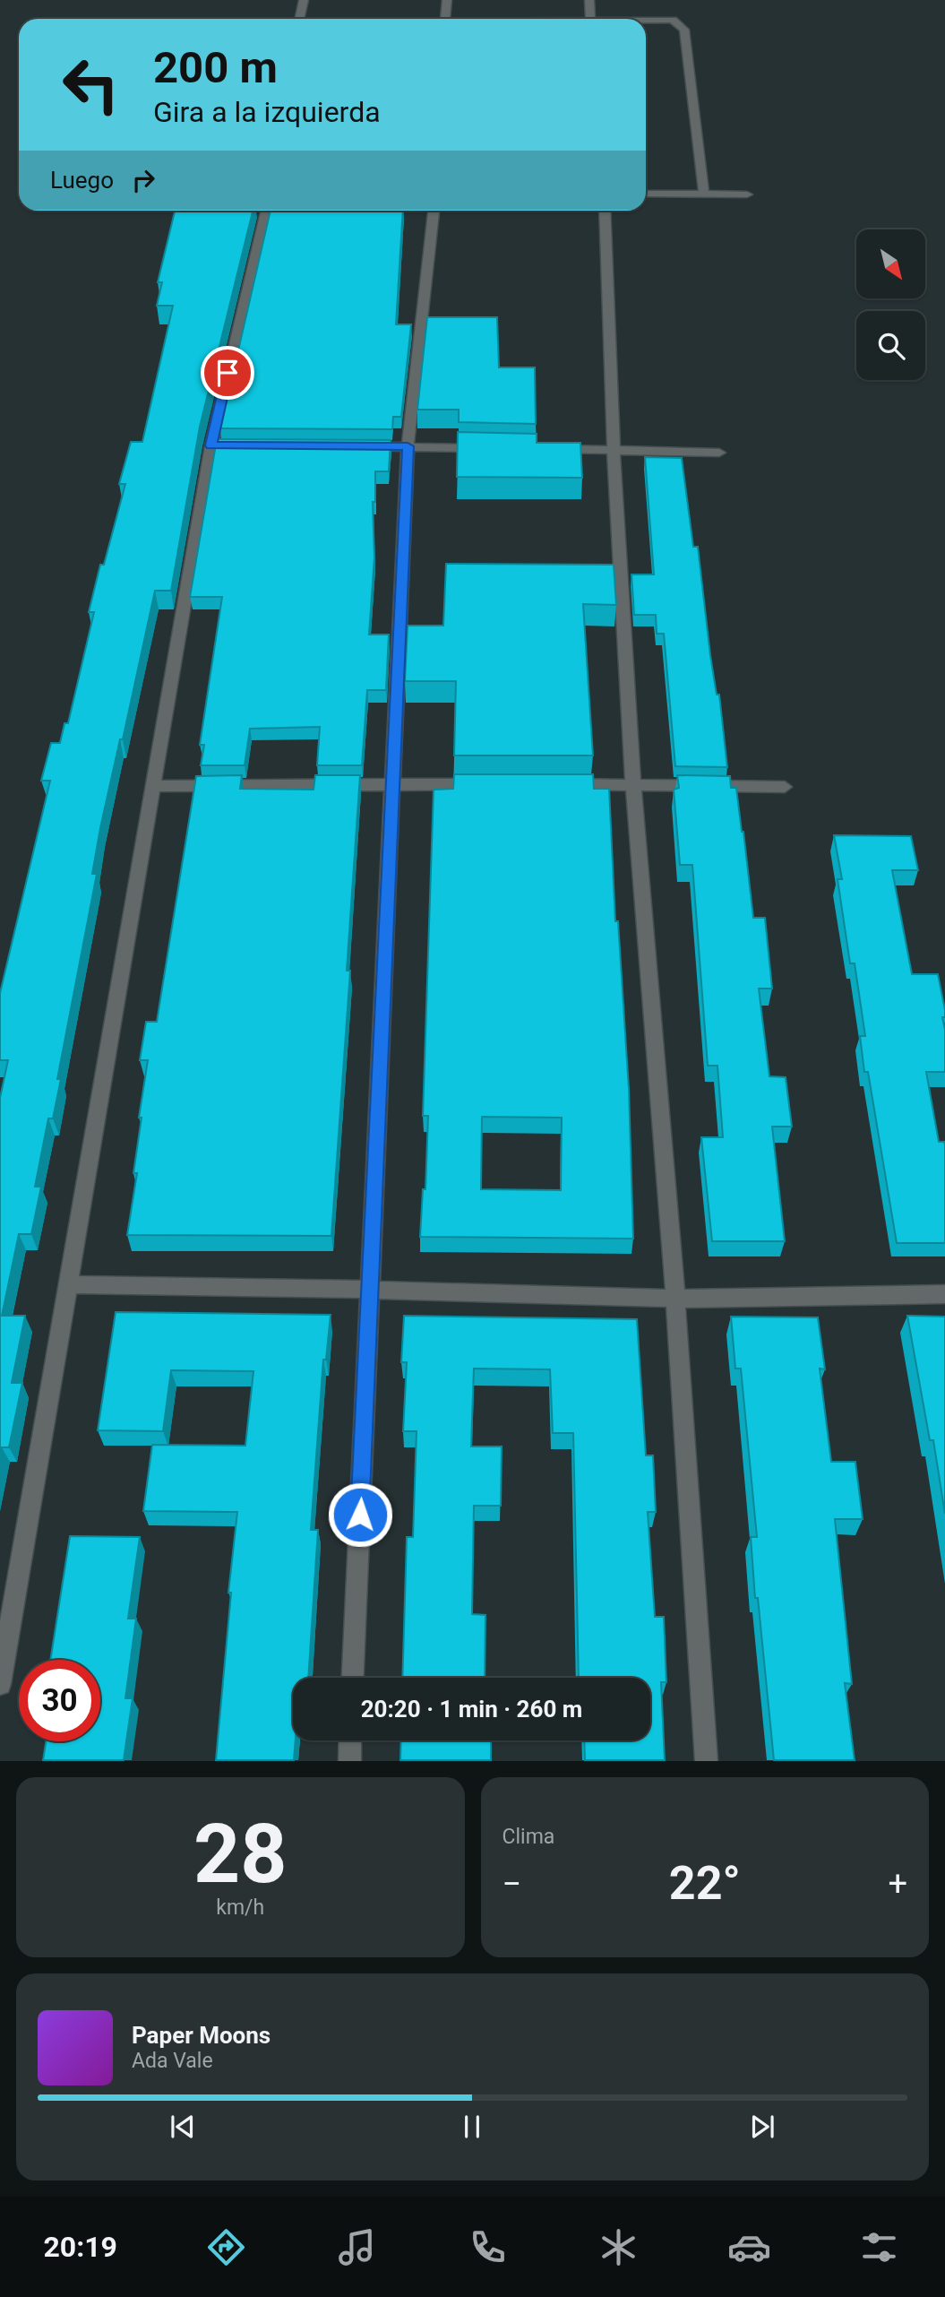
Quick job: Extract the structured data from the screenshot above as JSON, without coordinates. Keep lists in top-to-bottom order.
{
  "north": "bottom right",
  "page": {
    "turn": ["200 m", "Gira a la izquierda"],
    "then": "Luego",
    "limit": "30",
    "trip": "20:20 · 1 min · 260 m",
    "tile": [
      ["28", "km/h"],
      "Clima"
    ],
    "heat": ["−", "22°", "+"],
    "song": ["Paper Moons", "Ada Vale"],
    "tabs": "20:19"
  }
}
